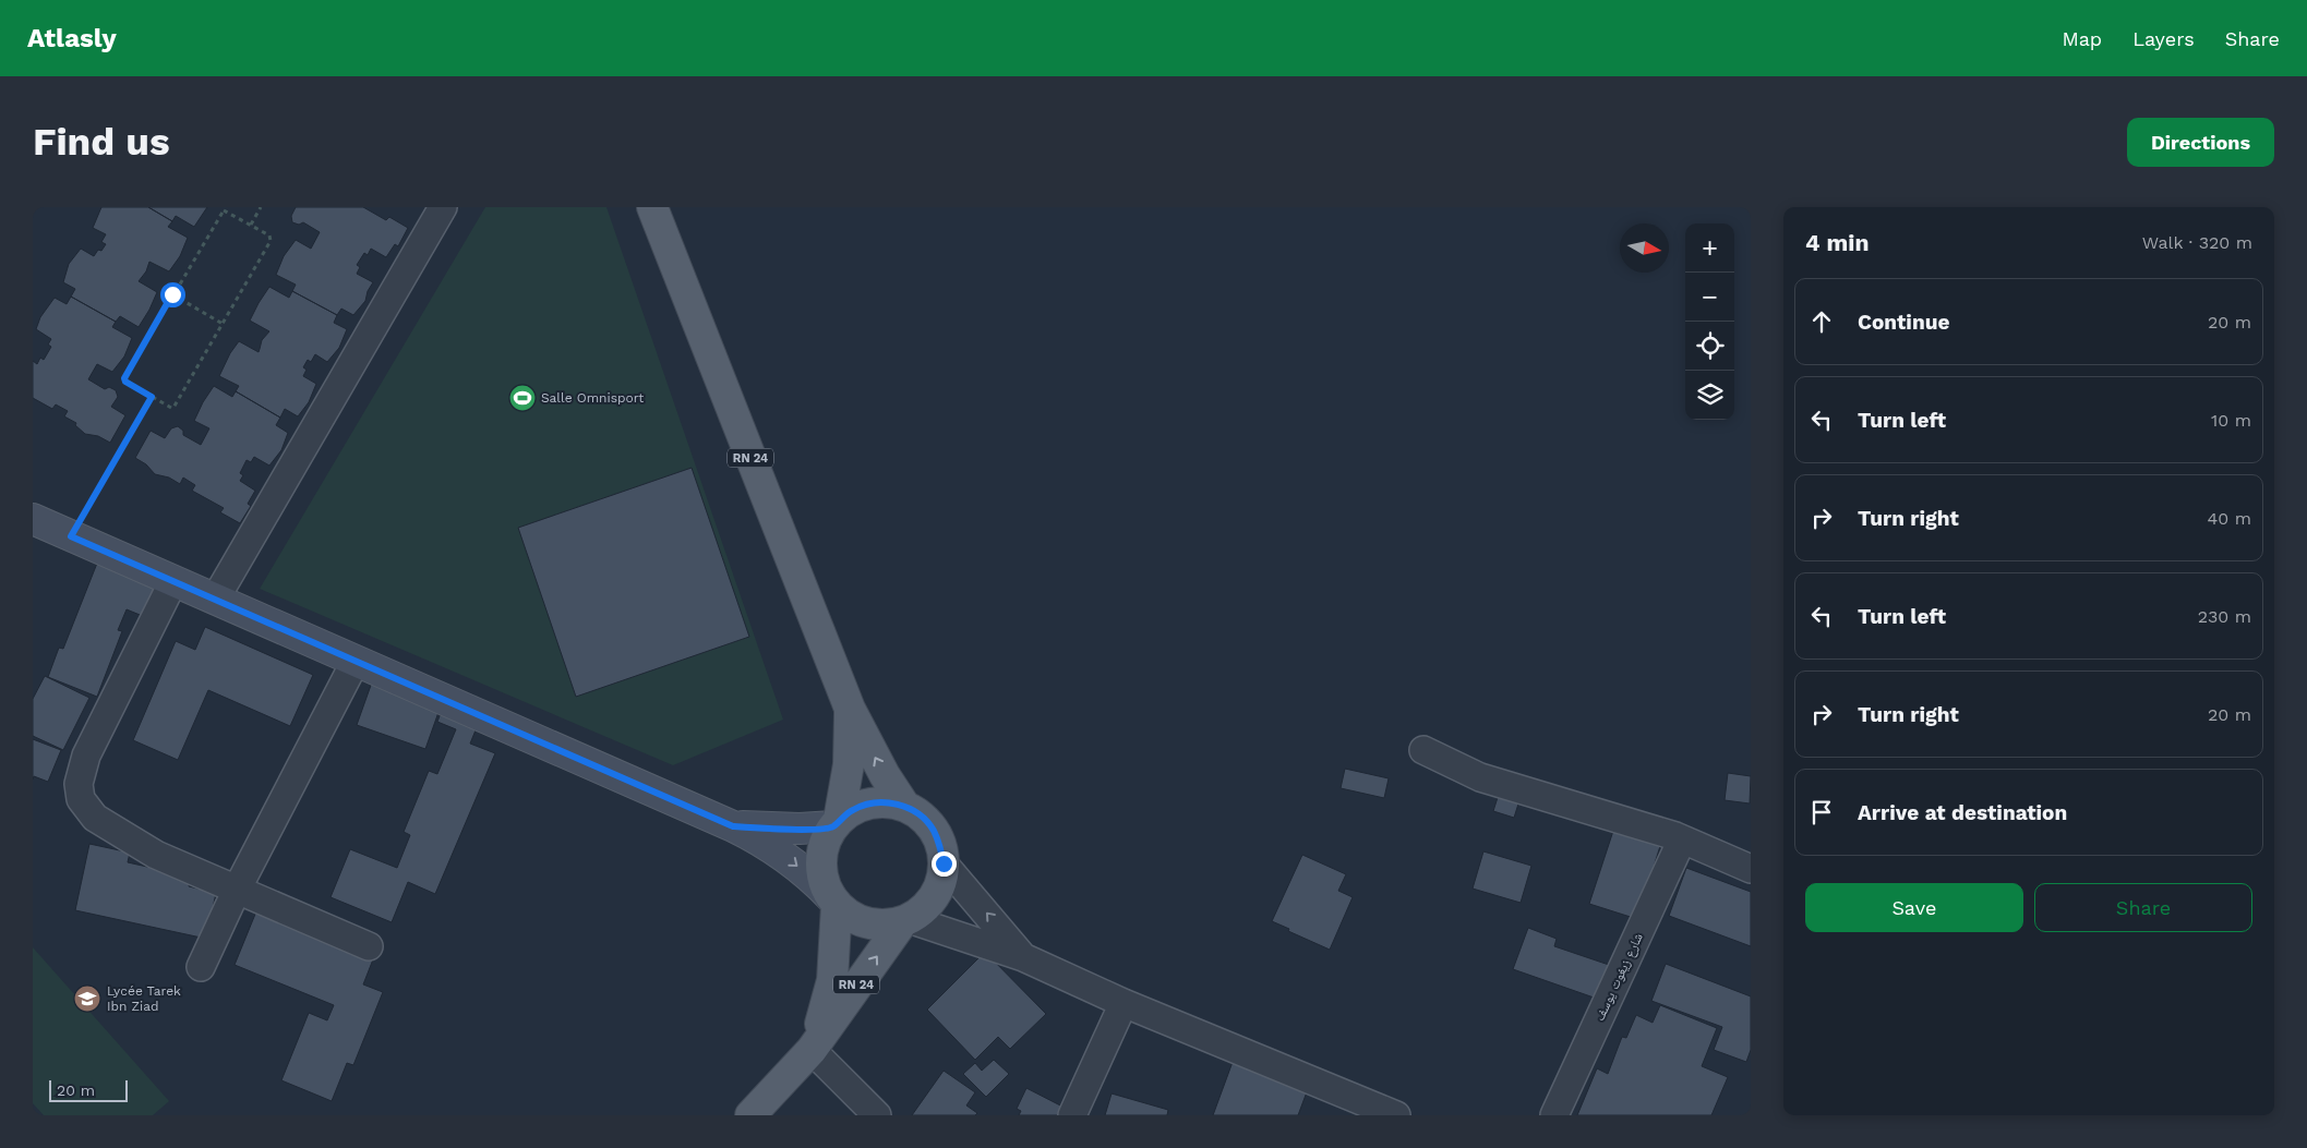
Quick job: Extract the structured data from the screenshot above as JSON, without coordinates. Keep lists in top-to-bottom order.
{
  "streets": {
    "main road": ["RN 24"],
    "street": ["شارع زيغوت يوسف"]
  },
  "places": {
    "sports": ["Salle Omnisport"],
    "school or university": ["Lycée Tarek Ibn Ziad"]
  },
  "scale_bar": "20 m",
  "north": "right",
  "page": {
    "header": "Atlasly",
    "nav": ["Map", "Layers", "Share"],
    "buttons": [
      "Directions",
      ["Save", "Share"]
    ],
    "title": "Find us",
    "heading": ["4 min", "Walk · 320 m"],
    "map_buttons": ["+", "−"],
    "list": [
      ["Continue", "20 m"],
      ["Turn left", "10 m"],
      ["Turn right", "40 m"],
      ["Turn left", "230 m"],
      ["Turn right", "20 m"],
      "Arrive at destination"
    ],
    "scale": "20 m"
  }
}
